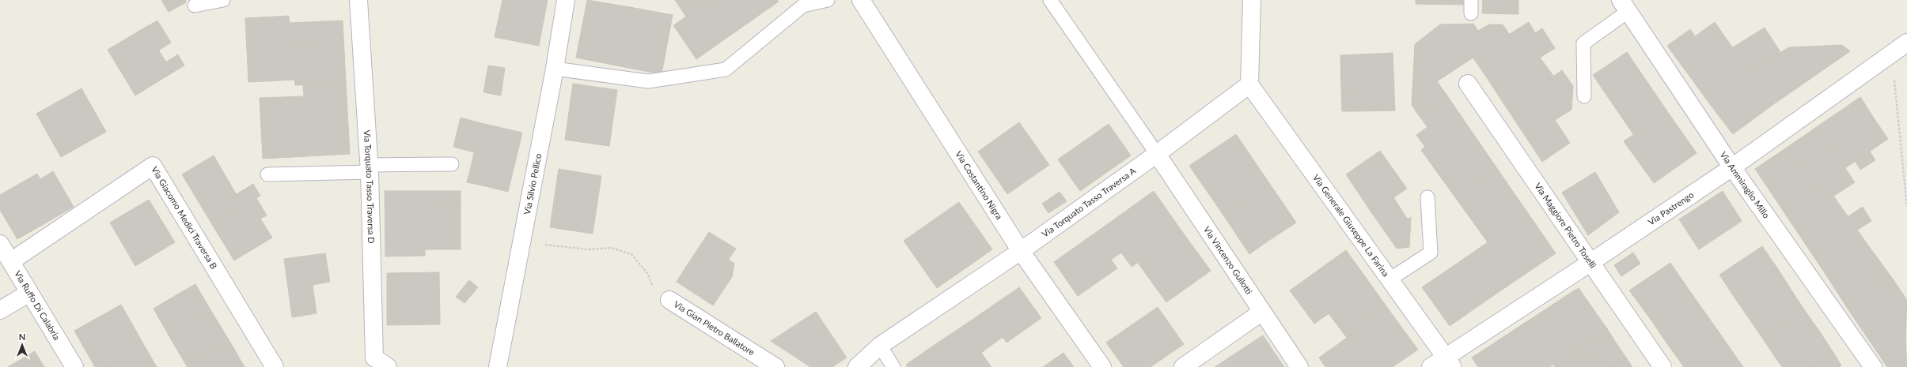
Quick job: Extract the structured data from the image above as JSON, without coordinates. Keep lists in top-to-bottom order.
{
  "streets": {
    "street": [
      "Via Silvio Pellico",
      "Via Ammiraglio Millo",
      "Via Costantino Nigra",
      "Via Torquato Tasso Traversa D",
      "Via Torquato Tasso Traversa A",
      "Via Pastrengo",
      "Via Giacomo Medici Traversa B",
      "Via Maggiore Pietro Toselli",
      "Via Generale Giuseppe La Farina",
      "Via Vincenzo Gullotti",
      "Via Ruffo Di Calabria",
      "Via Gian Pietro Ballatore"
    ]
  },
  "crossings": [
    ["Via Ammiraglio Millo", "Via Pastrengo"],
    ["Via Costantino Nigra", "Via Torquato Tasso Traversa A"],
    ["Via Torquato Tasso Traversa A", "Via Generale Giuseppe La Farina"],
    ["Via Torquato Tasso Traversa A", "Via Vincenzo Gullotti"],
    ["Via Pastrengo", "Via Maggiore Pietro Toselli"],
    ["Via Pastrengo", "Via Generale Giuseppe La Farina"],
    ["Via Giacomo Medici Traversa B", "Via Ruffo Di Calabria"]
  ],
  "north": "top"
}
